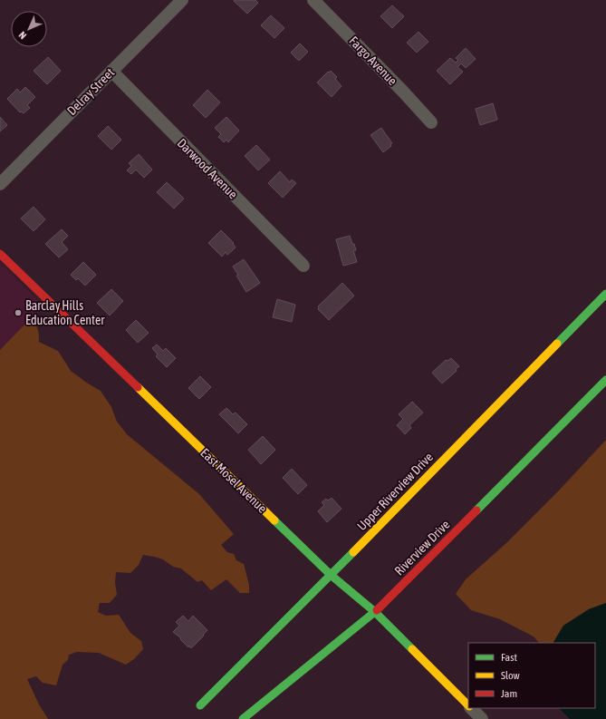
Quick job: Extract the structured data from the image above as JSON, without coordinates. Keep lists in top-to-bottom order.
{
  "streets": {
    "street": [
      "Fargo Avenue",
      "Delray Street",
      "Darwood Avenue",
      "East Mosel Avenue",
      "Upper Riverview Drive",
      "Riverview Drive"
    ]
  },
  "crossings": [
    ["Delray Street", "Darwood Avenue"],
    ["East Mosel Avenue", "Upper Riverview Drive"],
    ["East Mosel Avenue", "Riverview Drive"]
  ],
  "places": ["Barclay Hills Education Center"],
  "legend": ["Fast", "Slow", "Jam"],
  "north": "bottom left"
}
